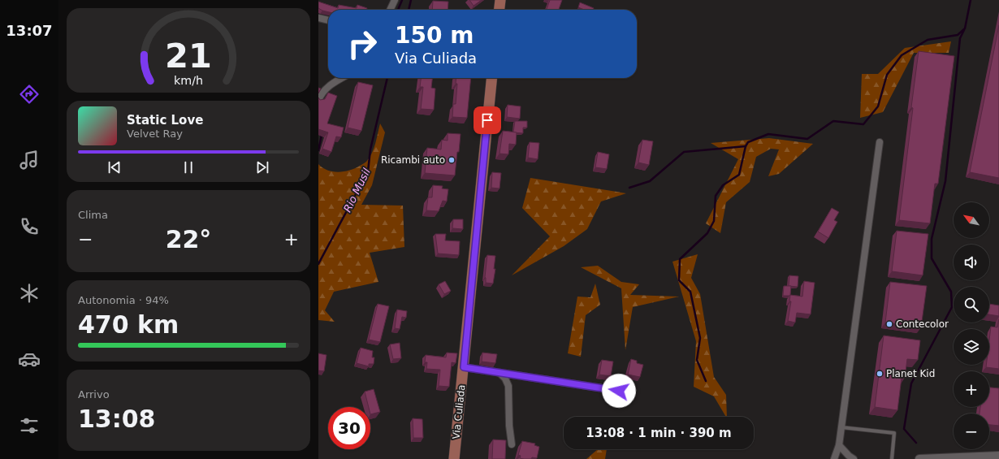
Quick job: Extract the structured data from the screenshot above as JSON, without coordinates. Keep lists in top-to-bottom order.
{
  "streets": {
    "main road": ["Via Culiada"]
  },
  "water": ["Rio Musil"],
  "places": ["Ricambi auto", "Contecolor", "Planet Kid"],
  "north": "top left",
  "page": {
    "tabs": "13:07",
    "turn": ["150 m", "Via Culiada"],
    "song": ["Static Love", "Velvet Ray"],
    "tile": [
      "Clima",
      ["Autonomia · 94%", "470 km"],
      ["Arrivo", "13:08"]
    ],
    "map_buttons": ["+", "−"],
    "heat": ["−", "22°", "+"],
    "limit": "30",
    "trip": "13:08 · 1 min · 390 m",
    "gauge": ["21", "km/h"]
  }
}
